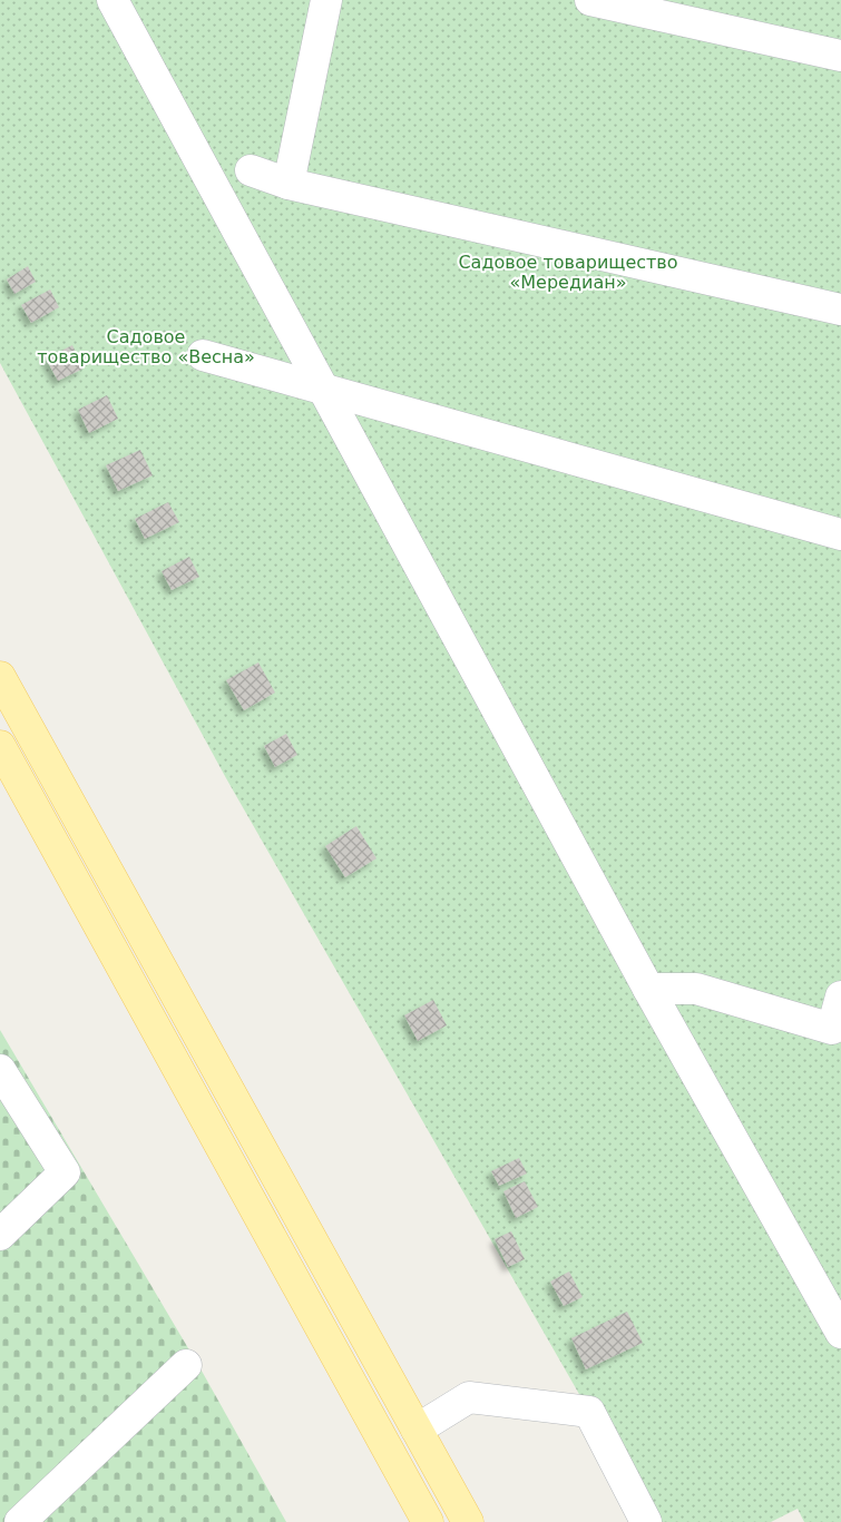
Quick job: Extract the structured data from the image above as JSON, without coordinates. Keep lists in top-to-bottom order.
{
  "parks": ["Садовое товарищество «Мередиан»", "Садовое товарищество «Весна»"]
}
